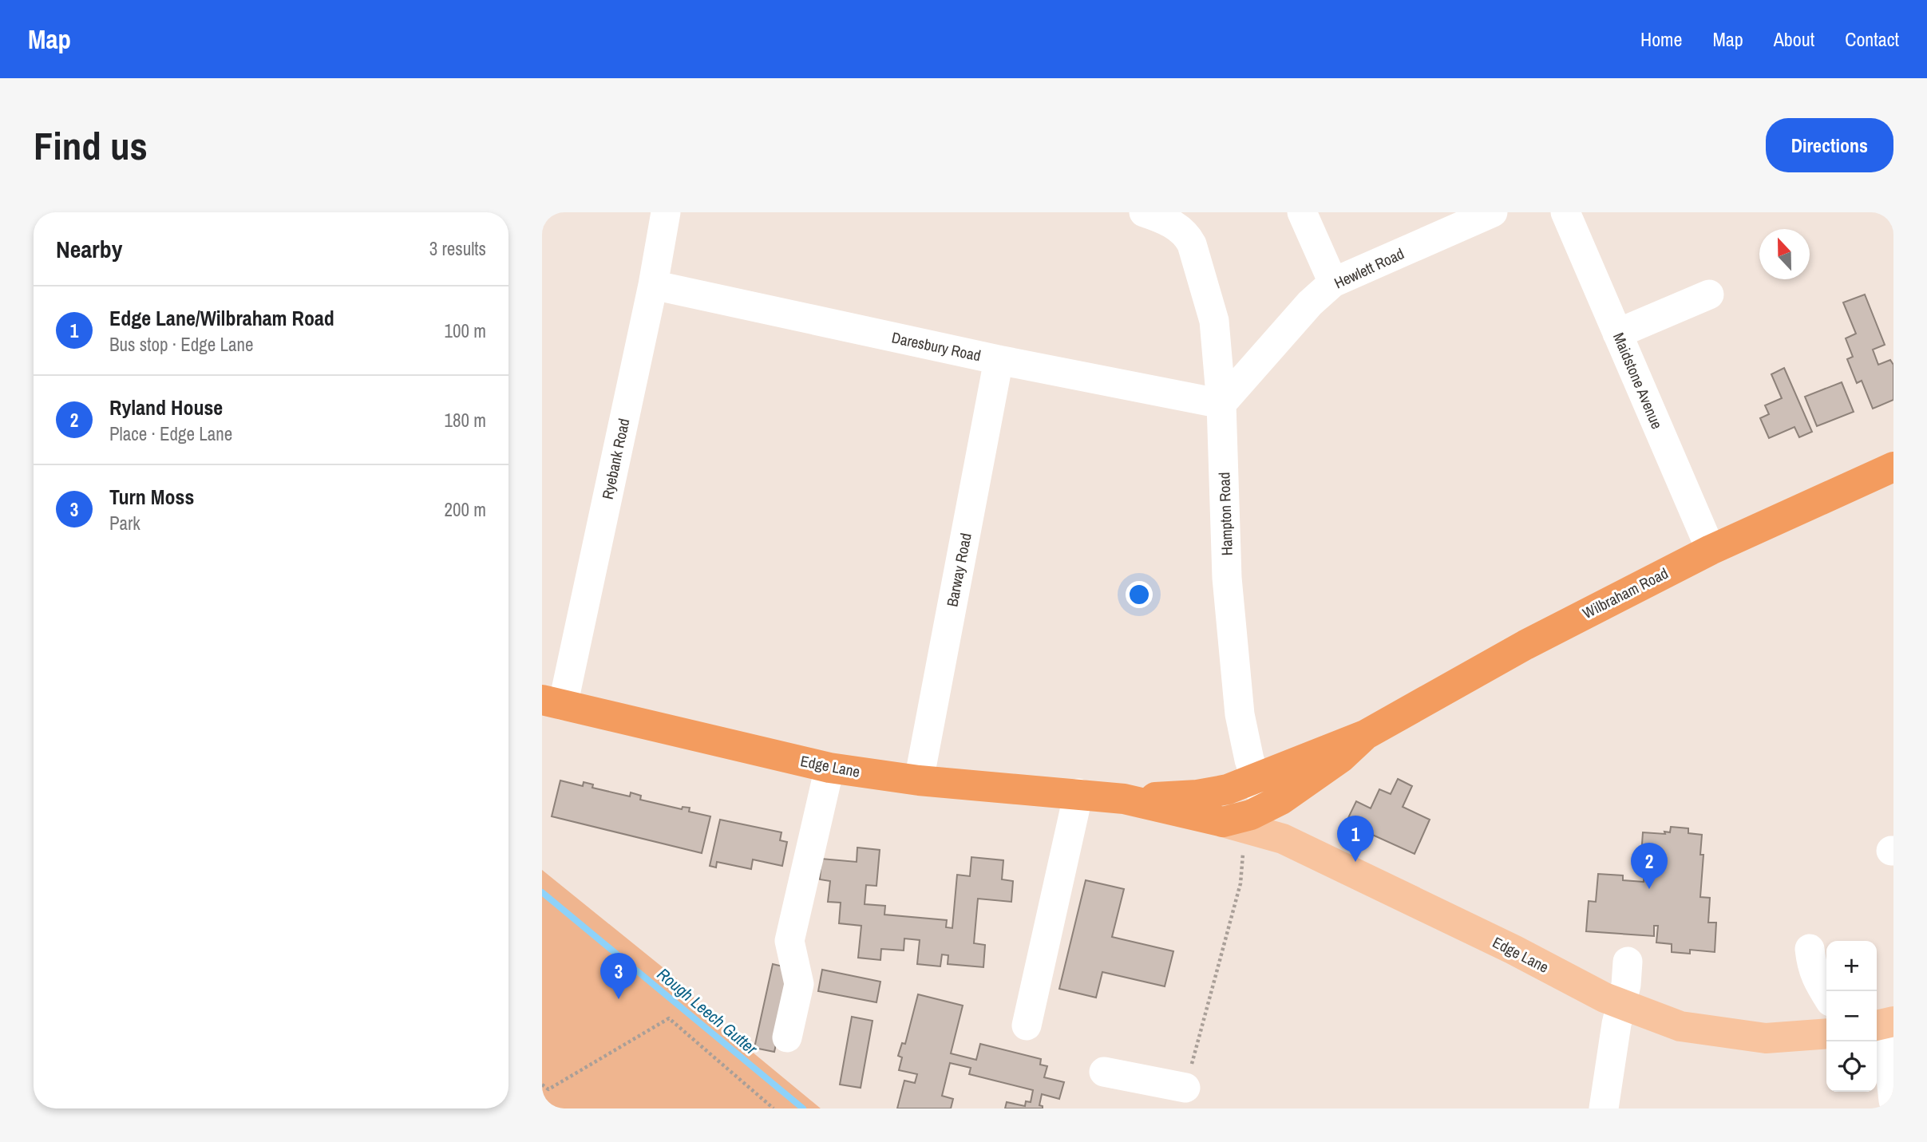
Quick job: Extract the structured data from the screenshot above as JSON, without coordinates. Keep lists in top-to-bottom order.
{
  "streets": {
    "highway": ["Wilbraham Road", "Edge Lane"],
    "street": [
      "Hewlett Road",
      "Daresbury Road",
      "Maidstone Avenue",
      "Ryebank Road",
      "Hampton Road",
      "Barway Road"
    ]
  },
  "crossings": [
    ["Hewlett Road", "Daresbury Road"],
    ["Hewlett Road", "Hampton Road"],
    ["Daresbury Road", "Ryebank Road"],
    ["Daresbury Road", "Hampton Road"],
    ["Daresbury Road", "Barway Road"],
    ["Maidstone Avenue", "Wilbraham Road"],
    ["Ryebank Road", "Edge Lane"],
    ["Hampton Road", "Edge Lane"],
    ["Barway Road", "Edge Lane"],
    ["Wilbraham Road", "Edge Lane"]
  ],
  "water": ["Rough Leech Gutter"],
  "north": "top",
  "page": {
    "header": "Map",
    "nav": [
      "Home",
      "Map",
      "About",
      "Contact"
    ],
    "buttons": "Directions",
    "title": "Find us",
    "heading": ["Nearby", "3 results"],
    "list": [
      {
        "mark": "1",
        "name": "Edge Lane/Wilbraham Road",
        "note": "Bus stop · Edge Lane",
        "value": "100 m"
      },
      {
        "mark": "2",
        "name": "Ryland House",
        "note": "Place · Edge Lane",
        "value": "180 m"
      },
      {
        "mark": "3",
        "name": "Turn Moss",
        "note": "Park",
        "value": "200 m"
      }
    ],
    "pins": ["1", "2", "3"],
    "map_buttons": ["+", "−"]
  }
}
